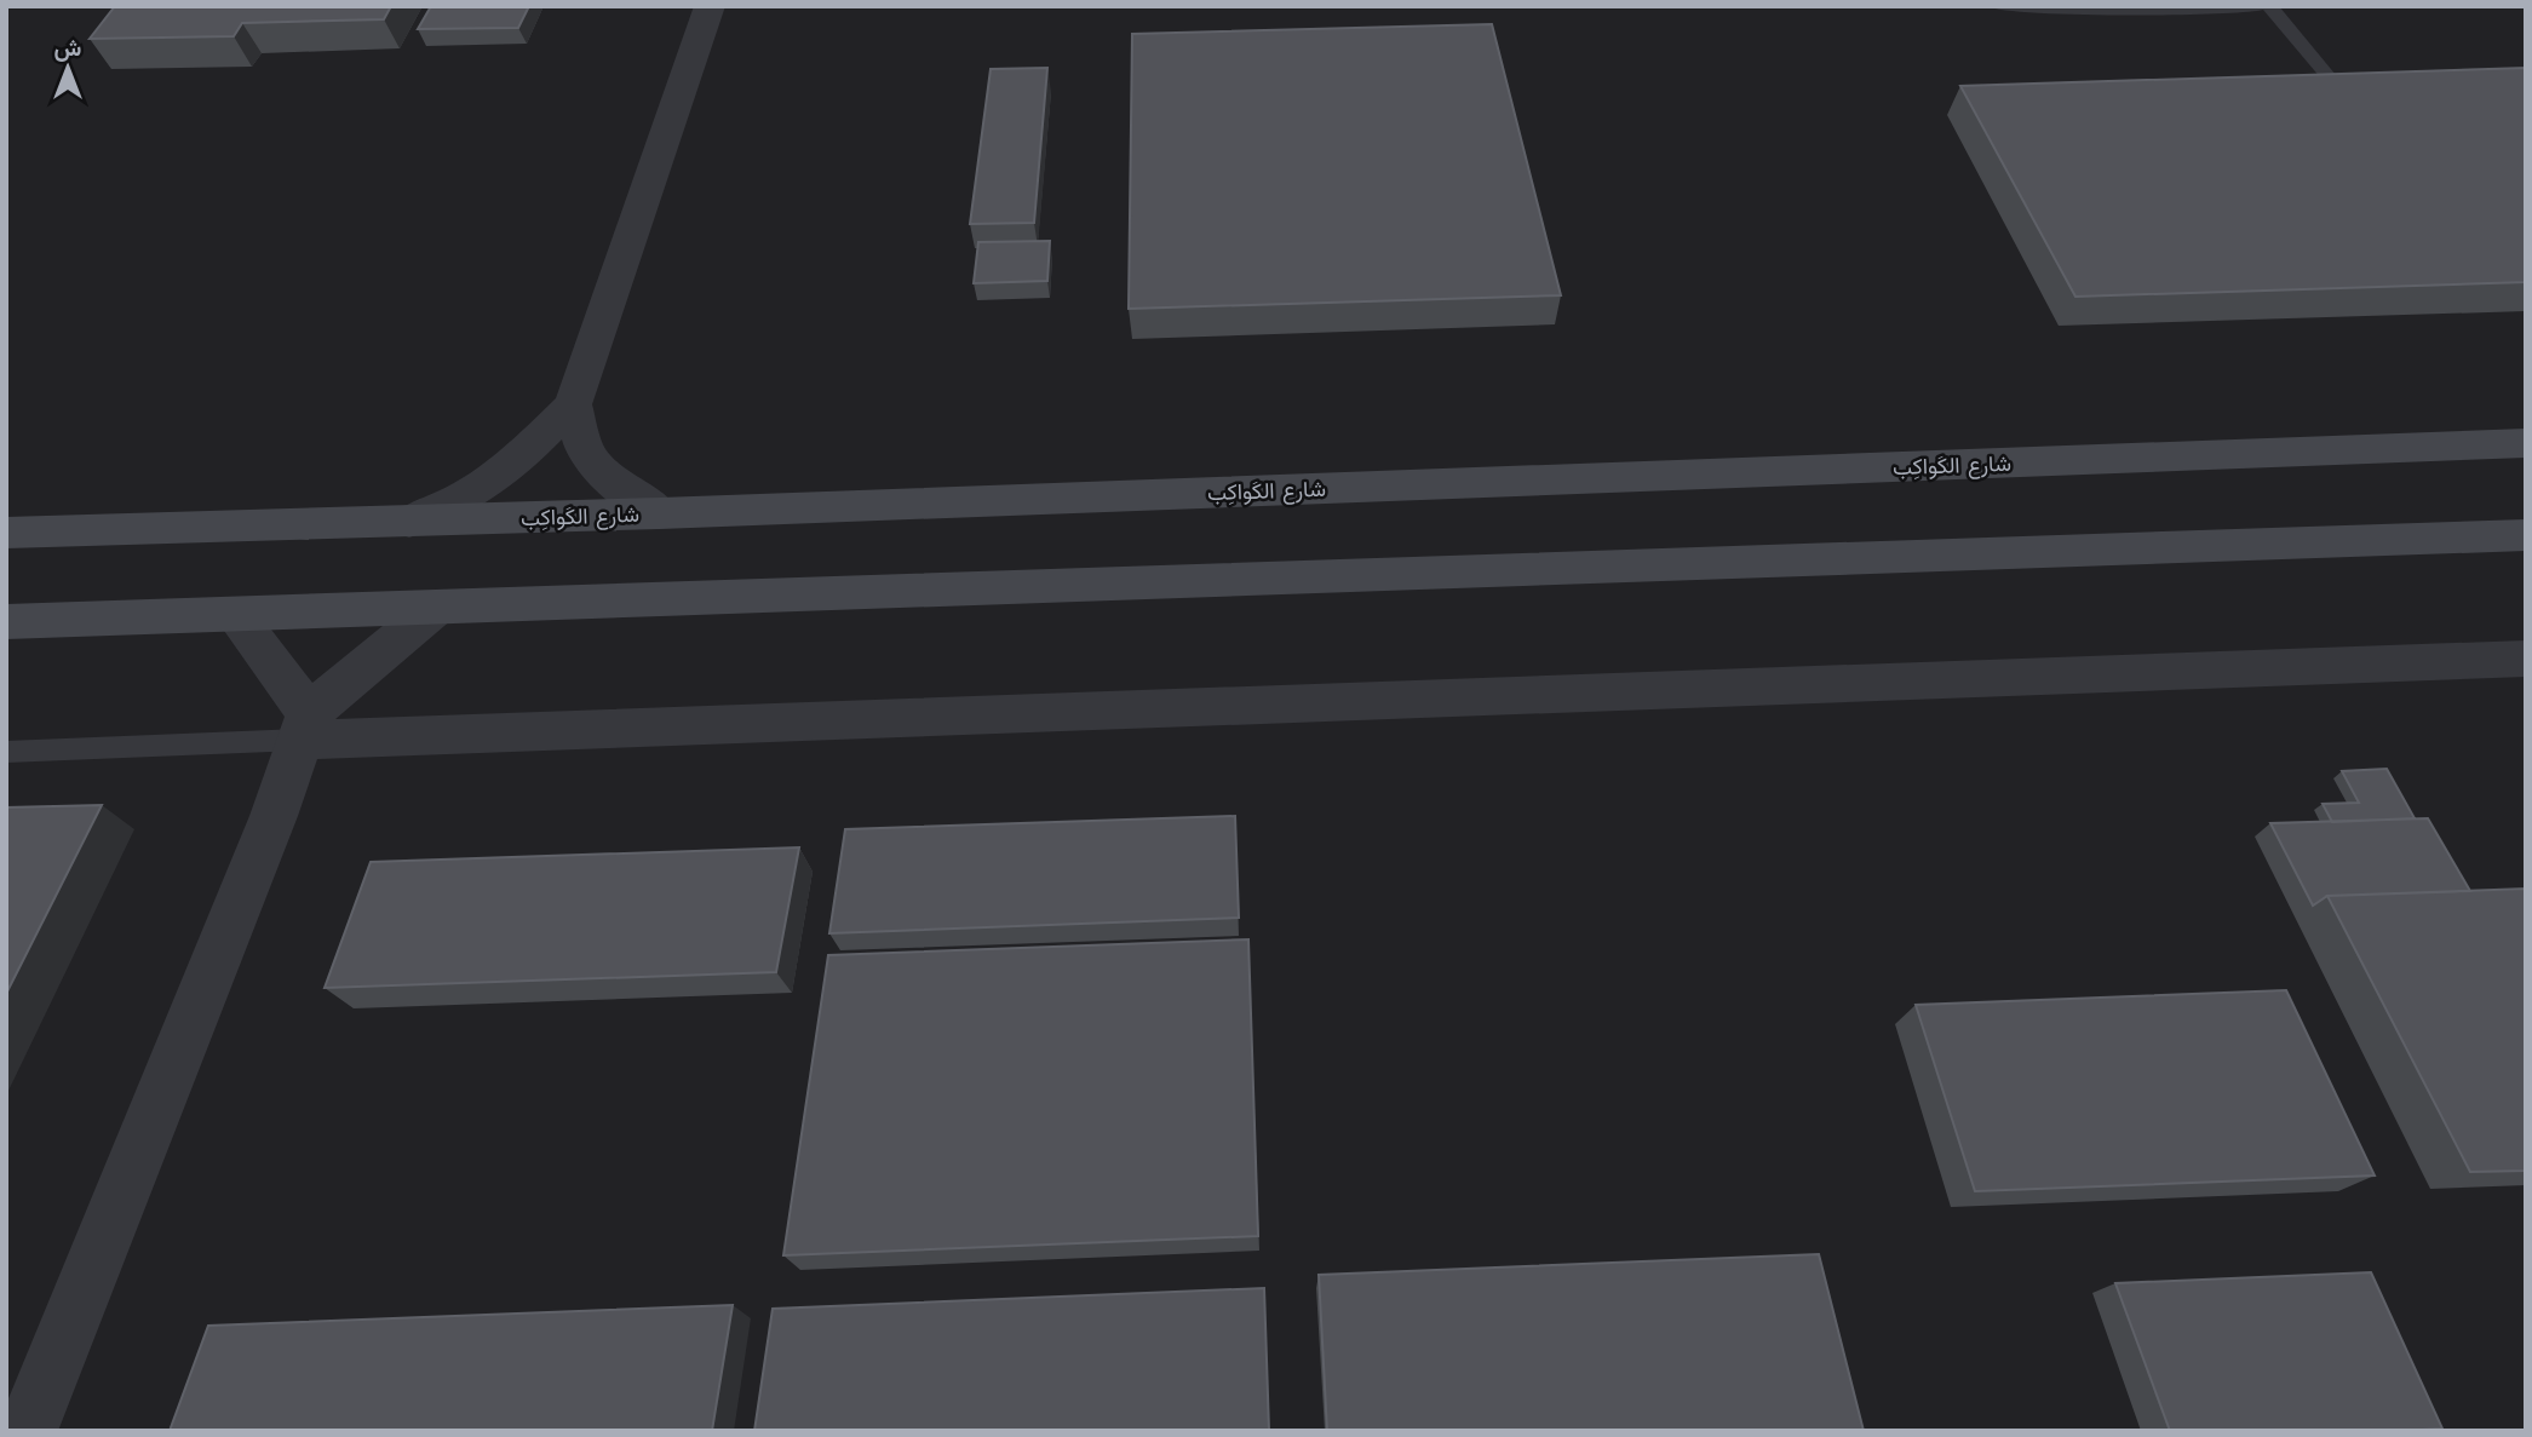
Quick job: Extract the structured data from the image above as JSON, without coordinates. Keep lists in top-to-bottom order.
{
  "streets": {
    "street": ["شارع الكَواكِب"]
  },
  "north": "top"
}
